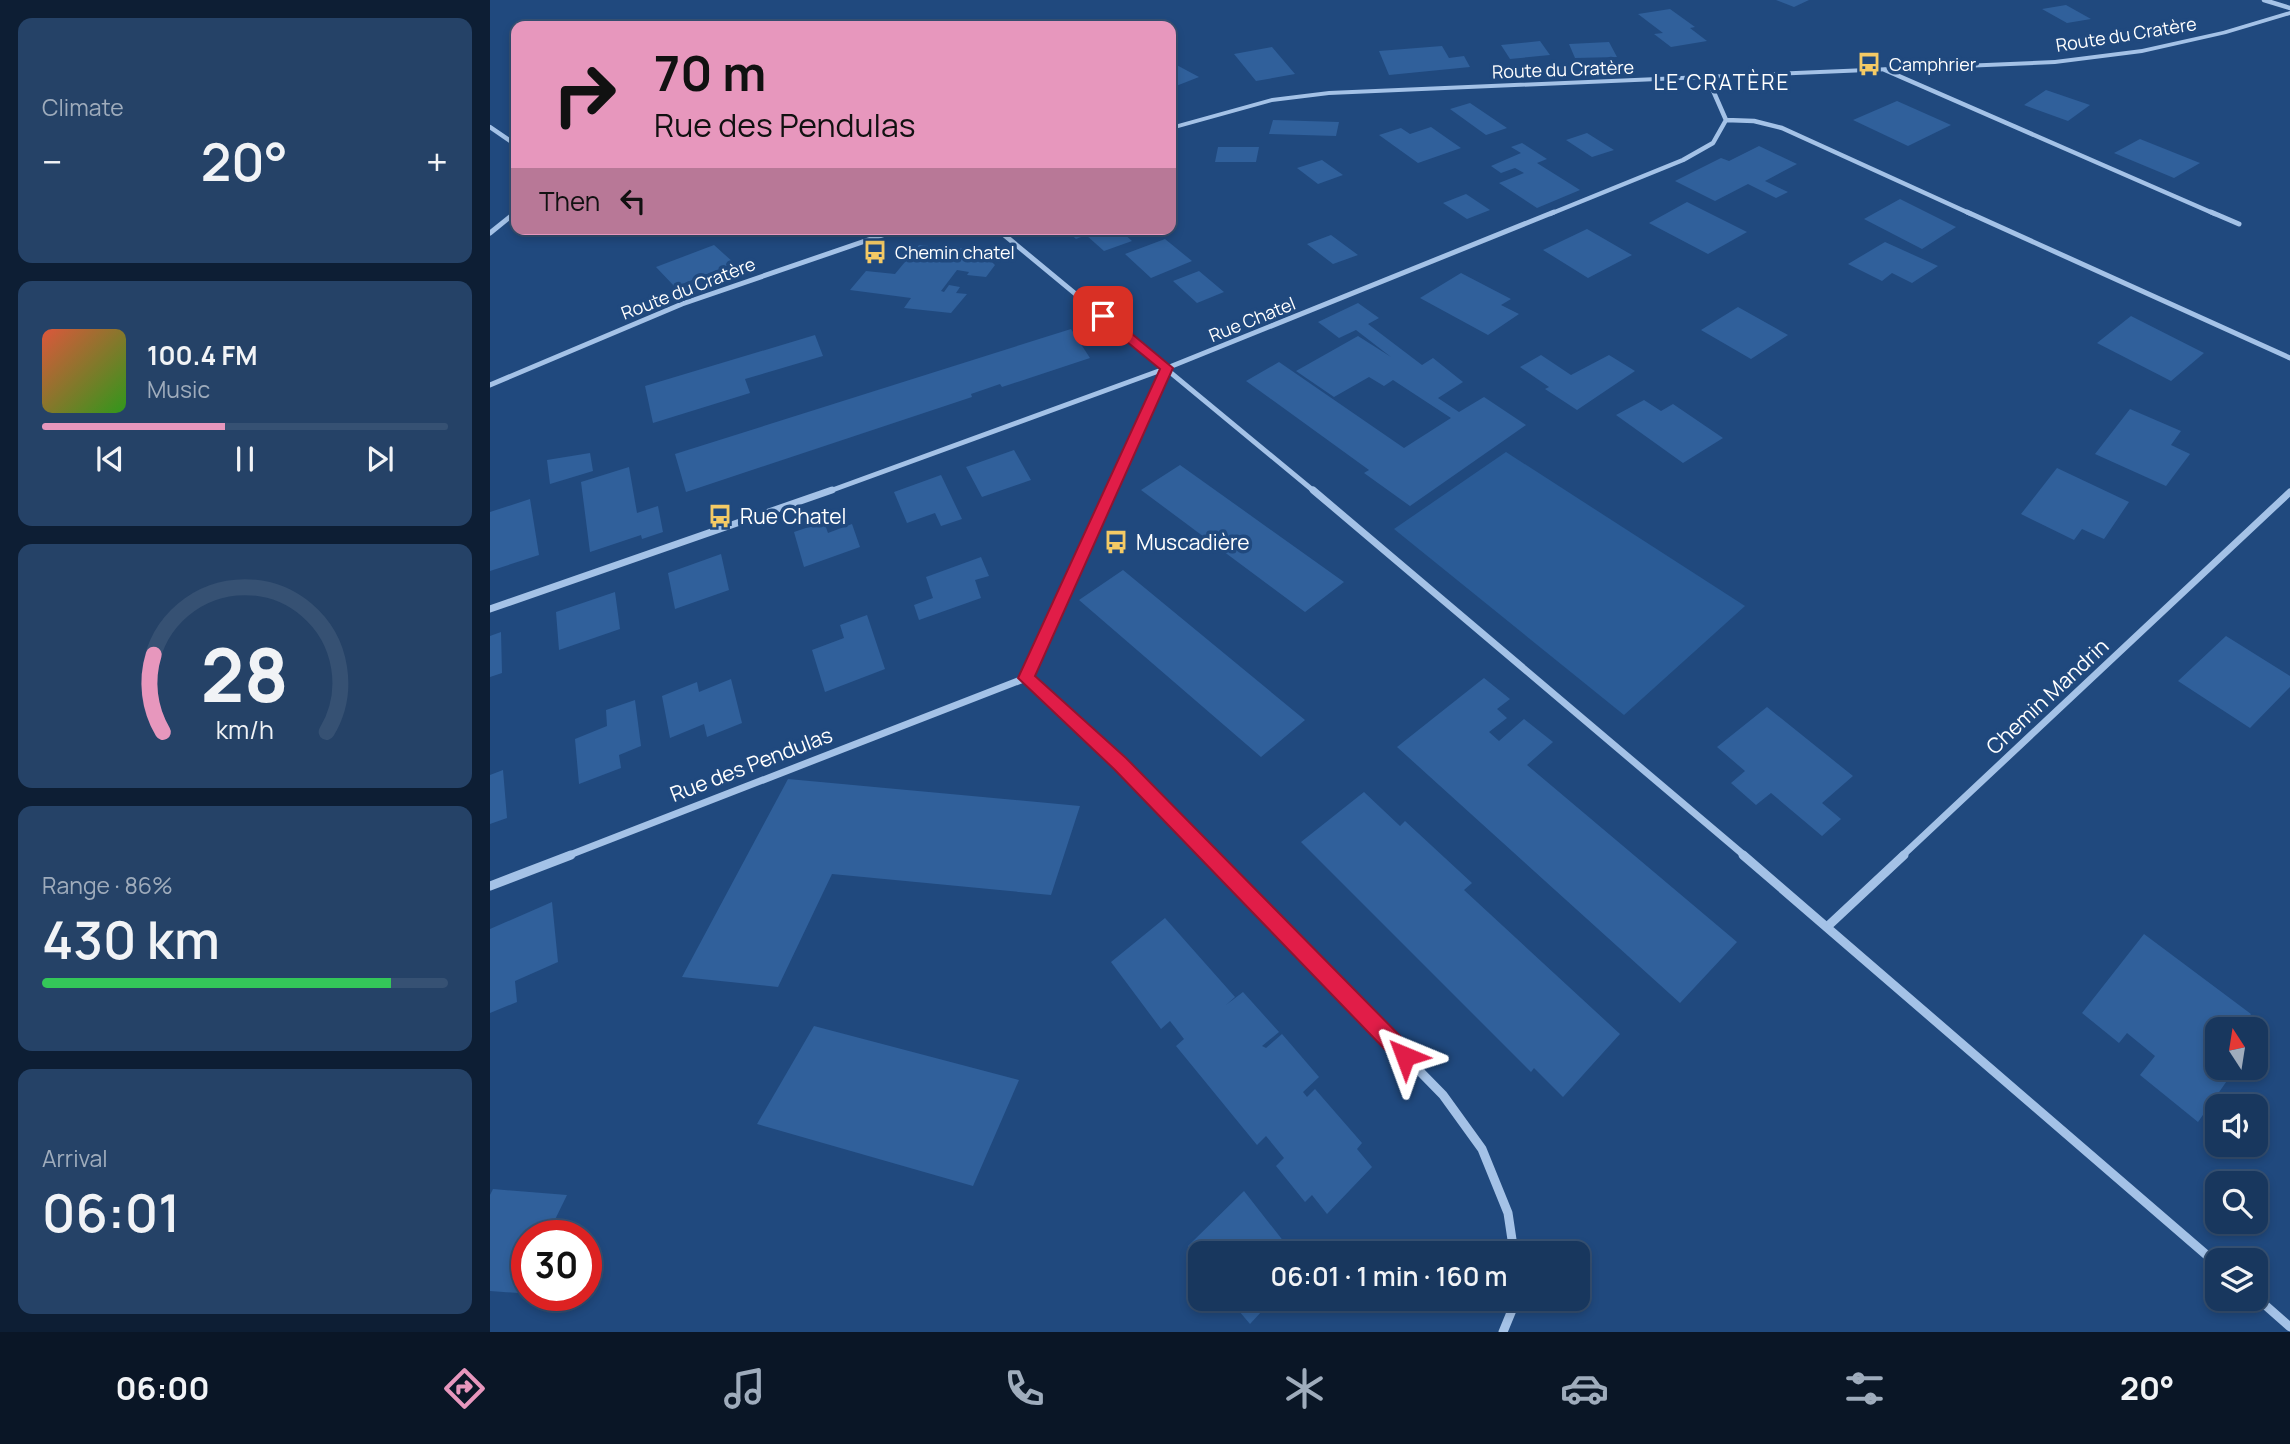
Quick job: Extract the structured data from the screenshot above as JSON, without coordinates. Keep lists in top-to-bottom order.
{
  "streets": {
    "street": [
      "Route du Cratère",
      "Rue Chatel",
      "Chemin Mandrin",
      "Rue des Pendulas"
    ]
  },
  "districts": ["LE CRATÈRE"],
  "places": {
    "bus stop": [
      "Camphrier",
      "Chemin chatel",
      "Rue Chatel",
      "Muscadière"
    ]
  },
  "north": "top",
  "page": {
    "tile": [
      "Climate",
      ["Range · 86%", "430 km"],
      ["Arrival", "06:01"]
    ],
    "turn": ["70 m", "Rue des Pendulas"],
    "heat": ["−", "20°", "+"],
    "then": "Then",
    "song": ["100.4 FM", "Music"],
    "limit": "30",
    "trip": "06:01 · 1 min · 160 m",
    "tabs": ["06:00", "20°"],
    "gauge": ["28", "km/h"]
  }
}
